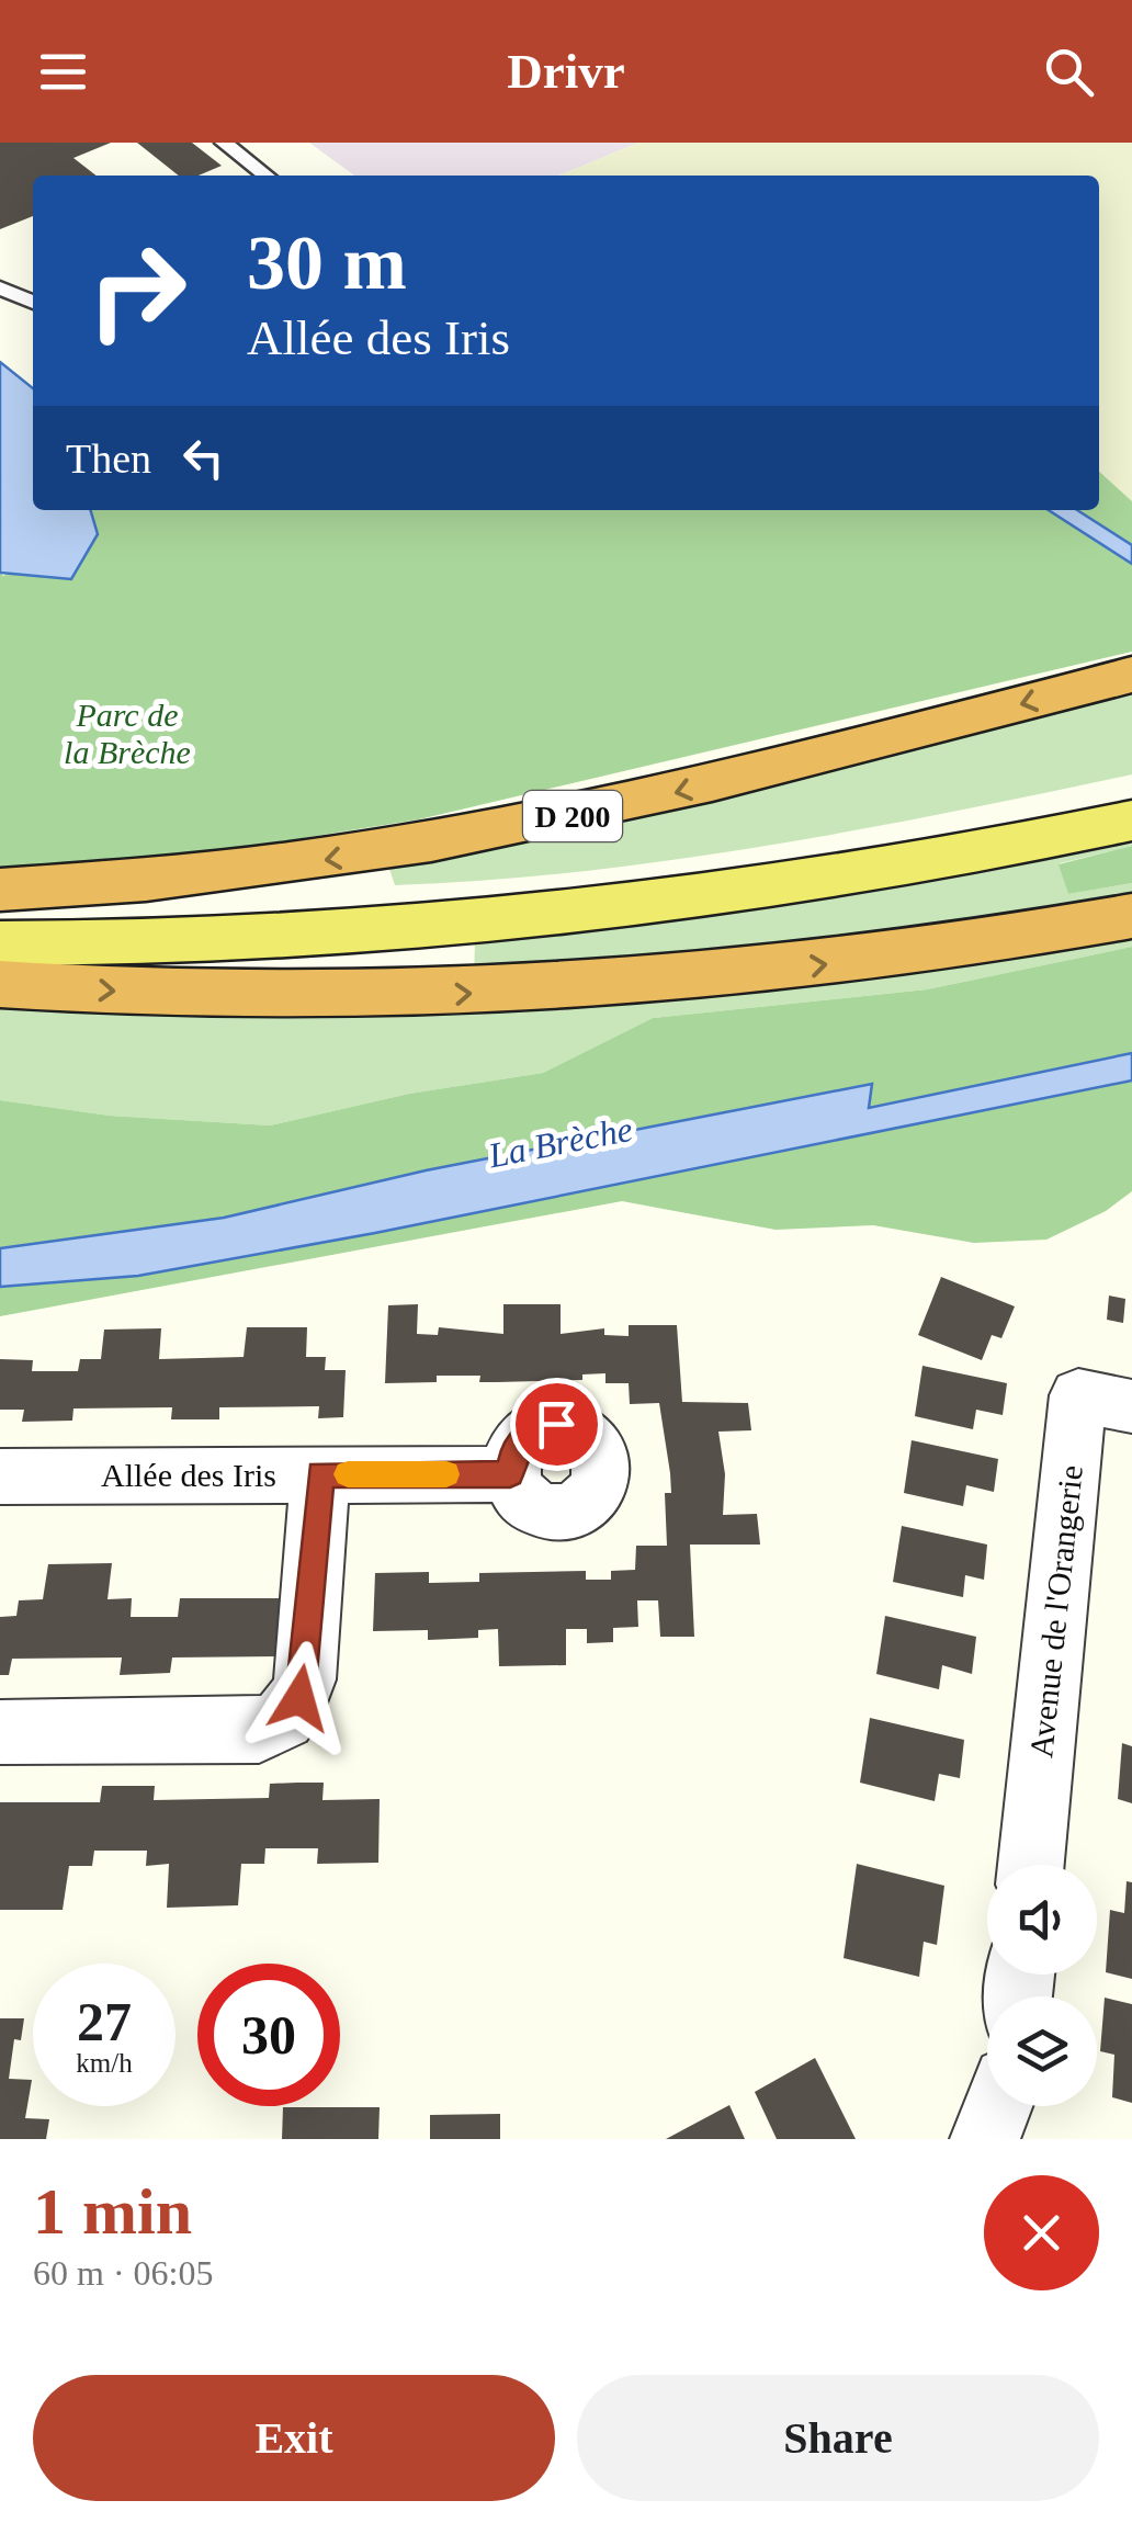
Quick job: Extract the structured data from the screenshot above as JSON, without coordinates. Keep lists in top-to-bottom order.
{
  "streets": {
    "highway": ["D 200"],
    "street": ["Allée des Iris", "Avenue de l'Orangerie"]
  },
  "water": ["La Brèche"],
  "parks": ["Parc de la Brèche"],
  "page": {
    "header": "Drivr",
    "turn": ["30 m", "Allée des Iris"],
    "then": "Then",
    "speed": "27 km/h",
    "limit": "30",
    "heading": ["1 min", "60 m · 06:05"],
    "buttons": ["Exit", "Share"]
  }
}
